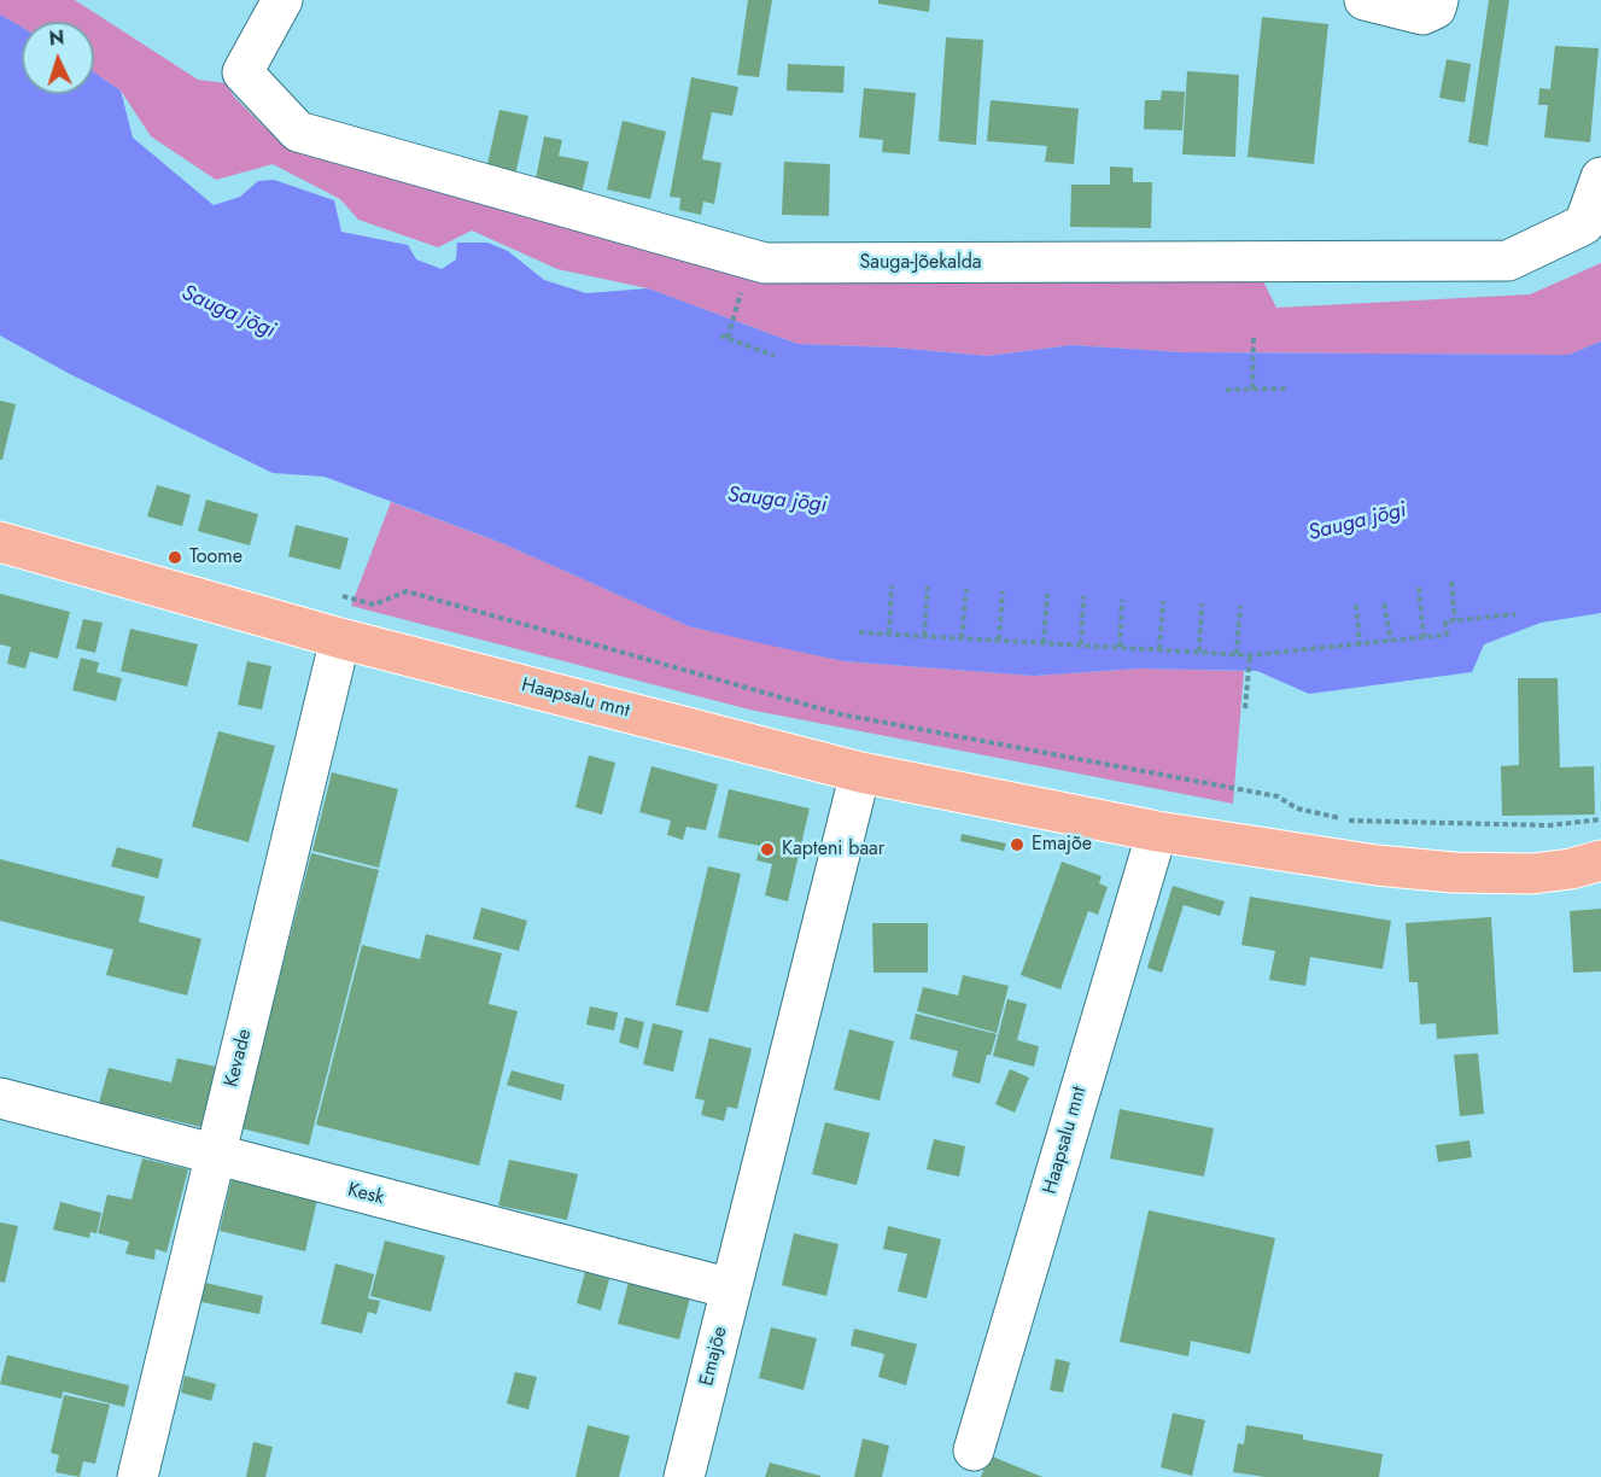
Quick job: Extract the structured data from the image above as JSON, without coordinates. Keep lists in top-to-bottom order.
{
  "streets": {
    "main road": ["Haapsalu mnt"],
    "street": [
      "Sauga-Jõekalda",
      "Kevade",
      "Kesk",
      "Emajõe"
    ]
  },
  "crossings": [
    ["Haapsalu mnt", "Kevade"],
    ["Haapsalu mnt", "Emajõe"],
    ["Kevade", "Kesk"],
    ["Kesk", "Emajõe"]
  ],
  "water": ["Sauga jõgi"],
  "places": ["Toome", "Emajõe", "Kapteni baar"],
  "north": "top"
}
